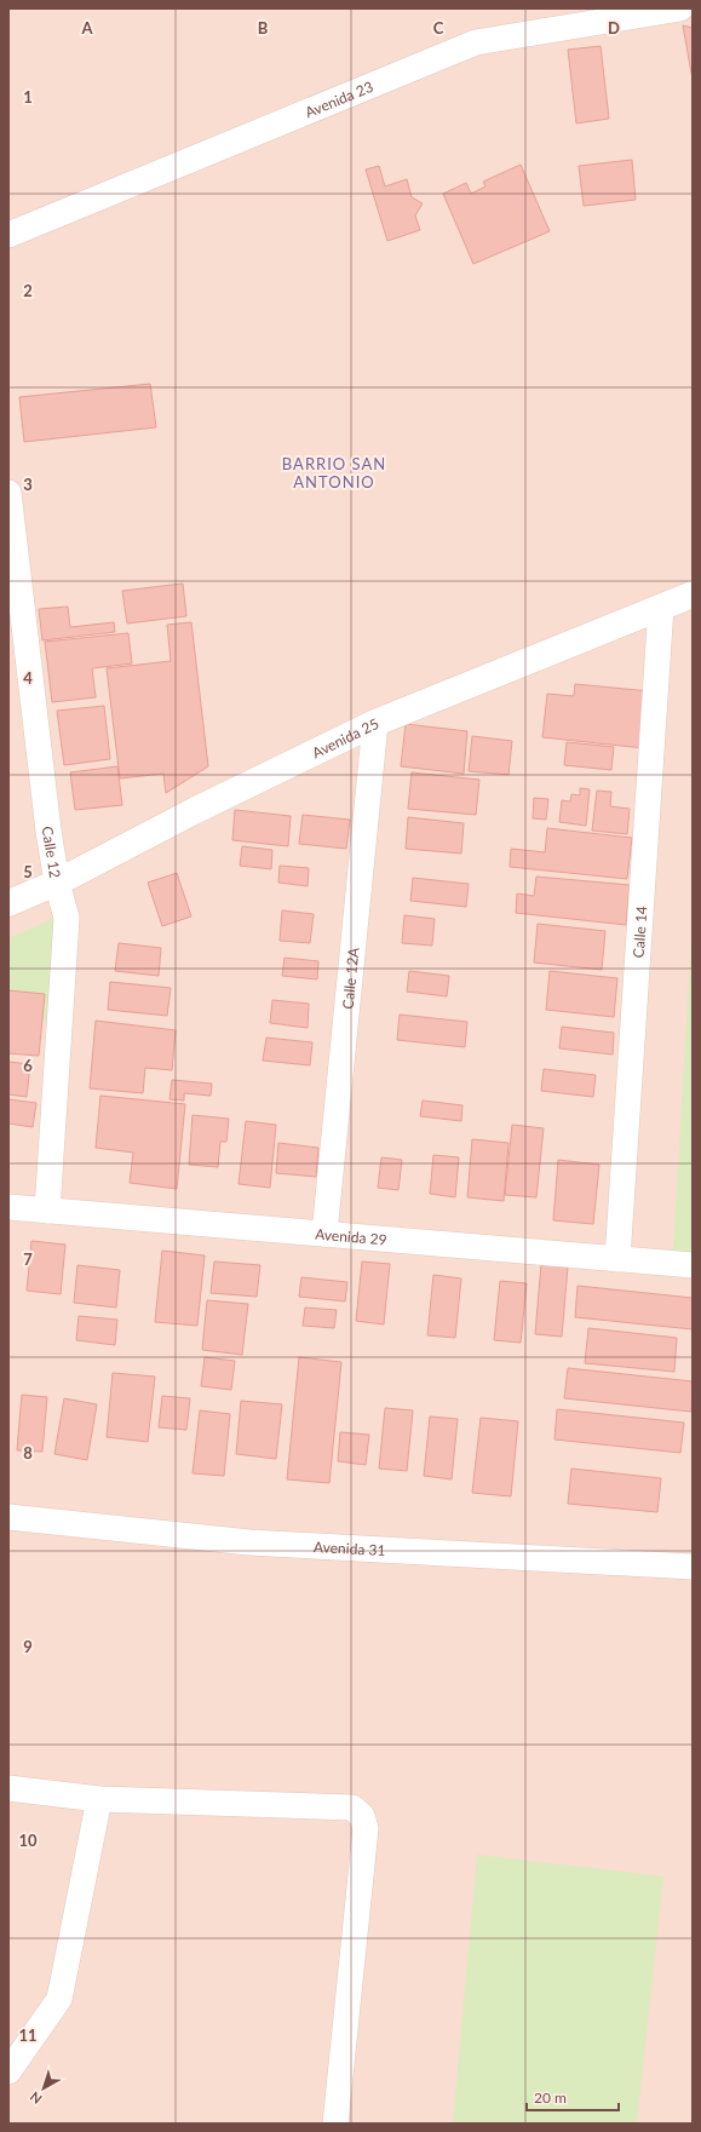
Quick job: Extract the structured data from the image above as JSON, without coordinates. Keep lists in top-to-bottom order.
{
  "streets": {
    "street": [
      "Avenida 23",
      "Avenida 25",
      "Calle 12",
      "Calle 14",
      "Calle 12A",
      "Avenida 29",
      "Avenida 31"
    ]
  },
  "crossings": [
    ["Avenida 25", "Calle 12"],
    ["Avenida 25", "Calle 14"],
    ["Avenida 25", "Calle 12A"],
    ["Calle 12", "Avenida 29"],
    ["Calle 14", "Avenida 29"],
    ["Calle 12A", "Avenida 29"]
  ],
  "districts": ["BARRIO SAN ANTONIO"],
  "scale_bar": "20 m",
  "north": "bottom left",
  "grid": {
    "columns": [
      "A",
      "B",
      "C",
      "D"
    ],
    "rows": [
      "1",
      "2",
      "3",
      "4",
      "5",
      "6",
      "7",
      "8",
      "9",
      "10",
      "11"
    ]
  }
}
